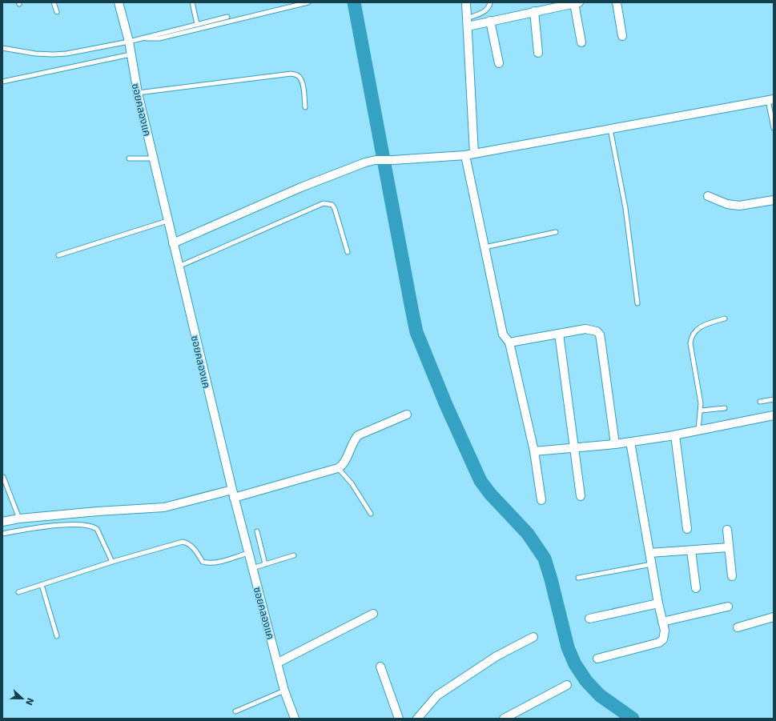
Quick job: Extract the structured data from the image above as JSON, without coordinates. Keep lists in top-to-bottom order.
{
  "streets": {
    "street": ["ซอยคลองแค"]
  },
  "north": "right"
}
